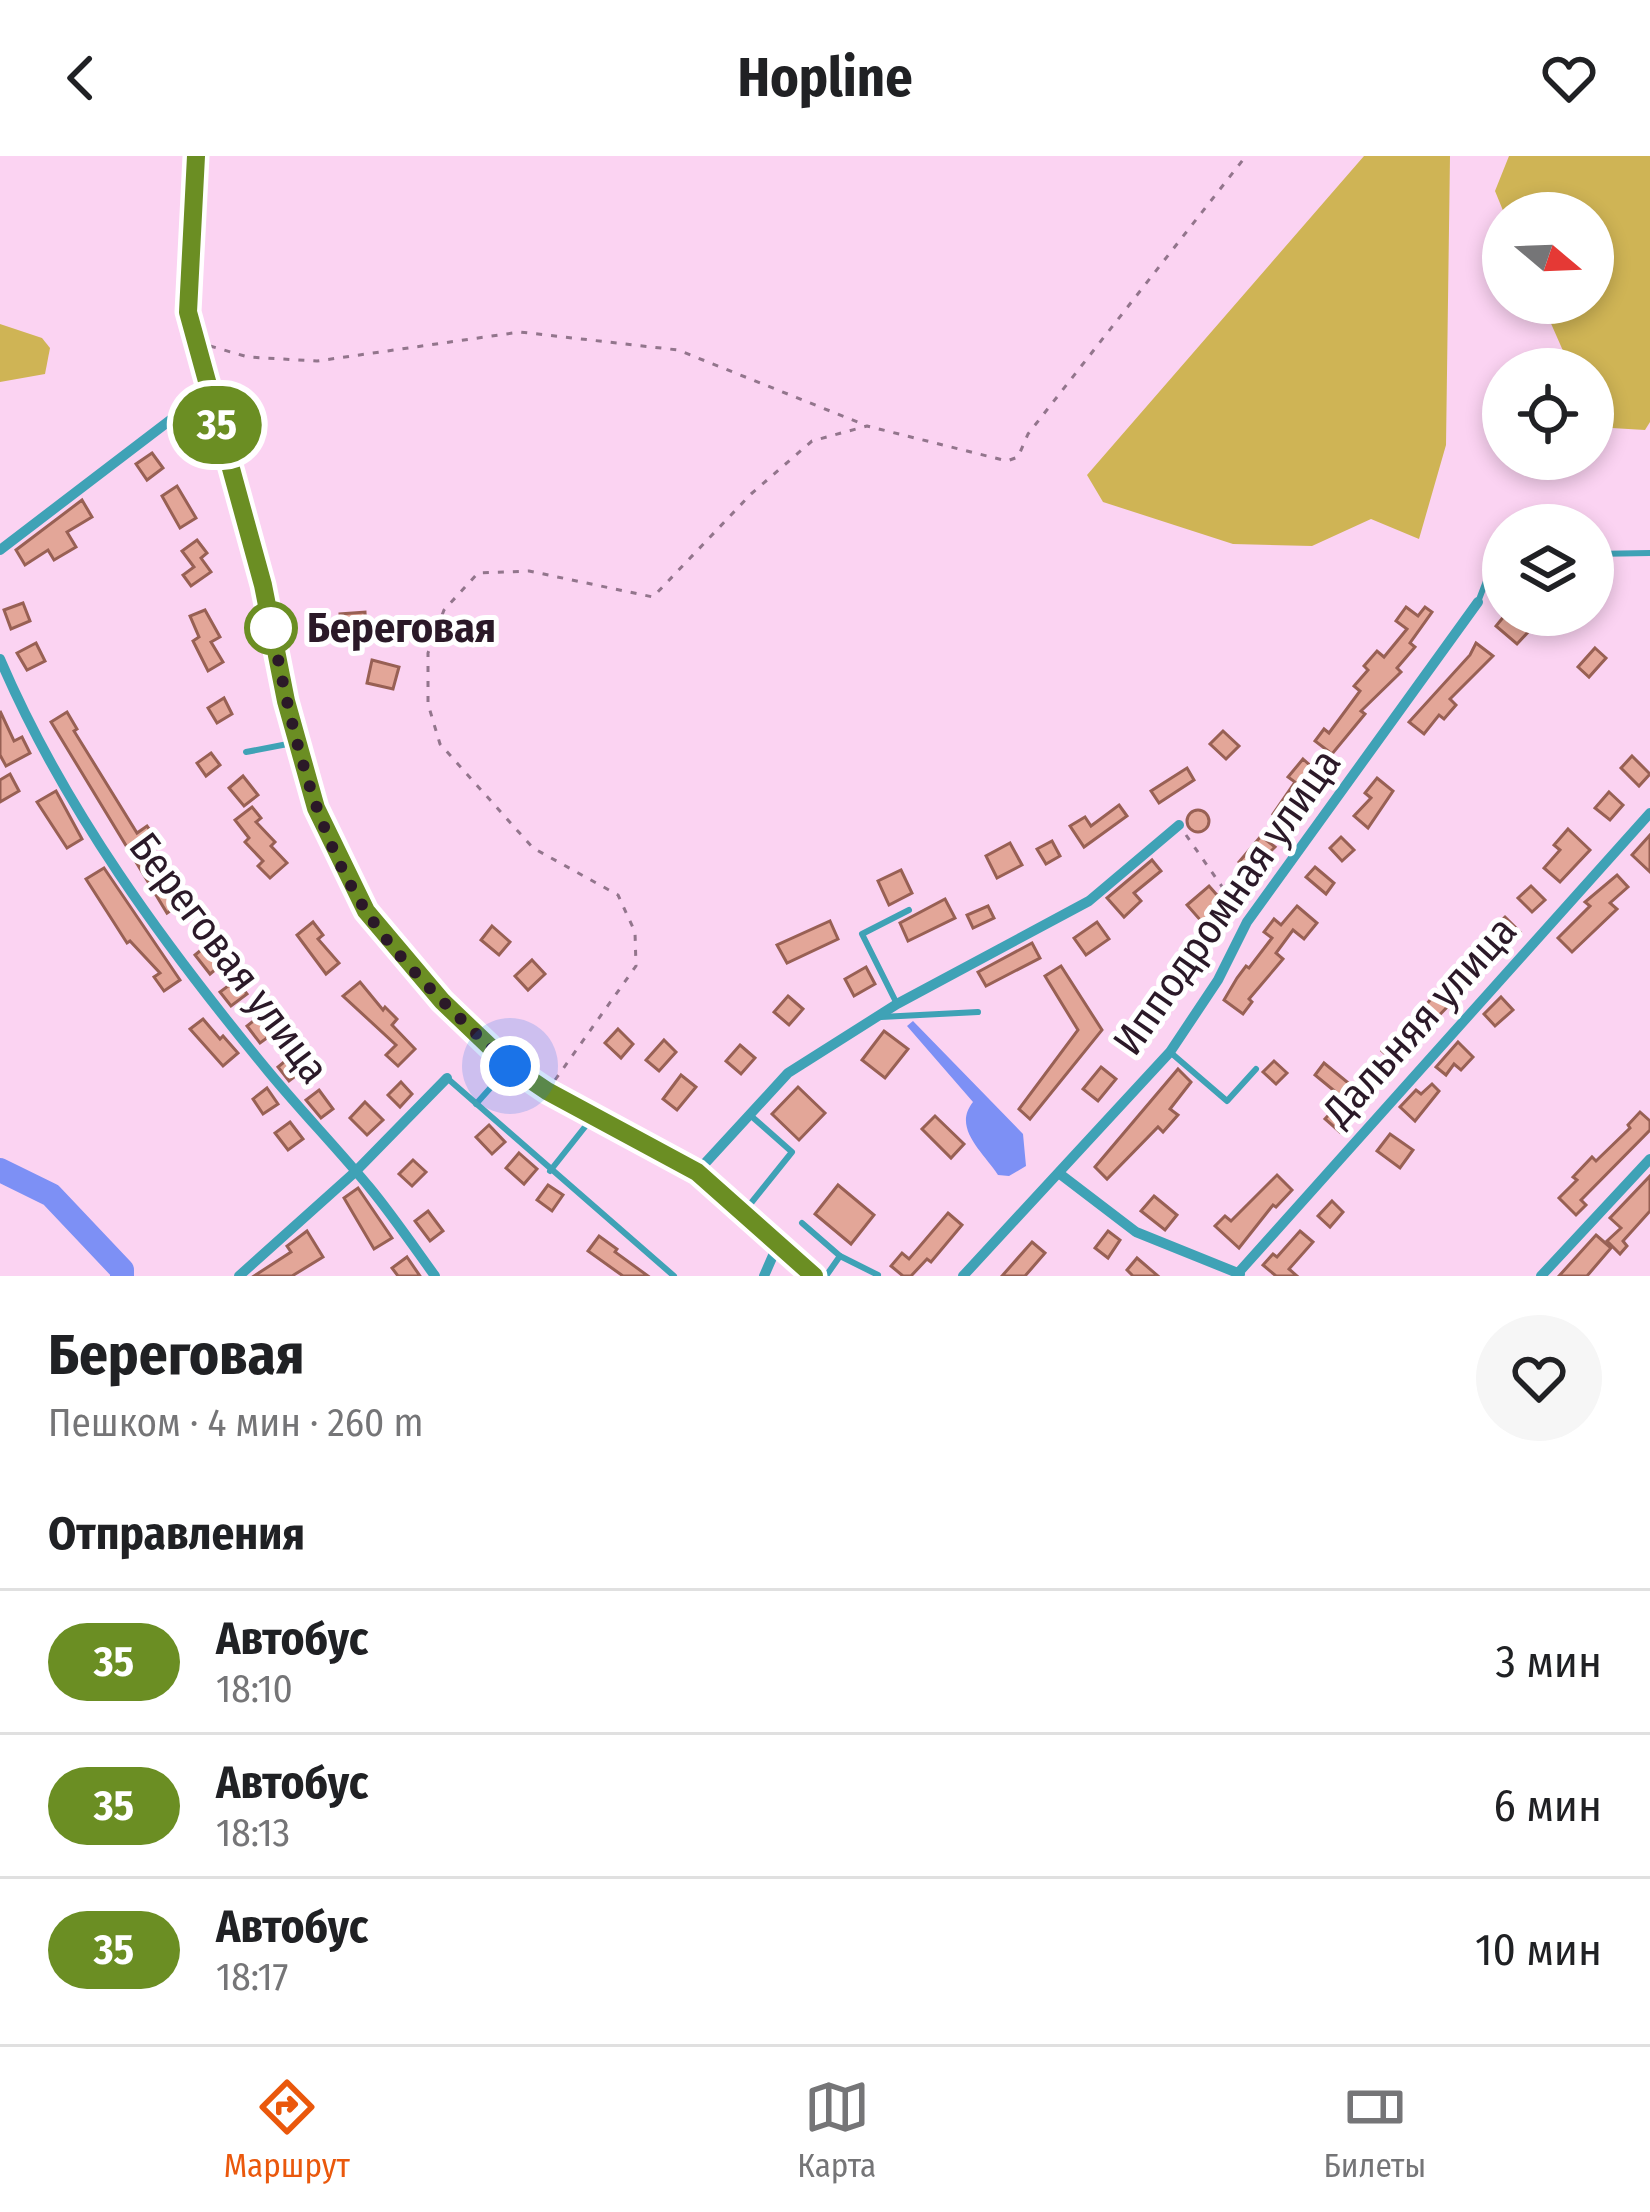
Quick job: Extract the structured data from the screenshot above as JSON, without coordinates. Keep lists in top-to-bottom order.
{
  "streets": {
    "street": ["Ипподромная улица", "Береговая улица", "Дальняя улица"]
  },
  "places": ["Береговая"],
  "lines": ["bus line 35"],
  "north": "right",
  "page": {
    "header": "Hopline",
    "on_map": "35",
    "heading": [
      ["Береговая", "Пешком · 4 мин · 260 m"],
      "Отправления"
    ],
    "list": [
      {
        "mark": "35",
        "name": "Автобус",
        "note": "18:10",
        "value": "3 мин"
      },
      {
        "mark": "35",
        "name": "Автобус",
        "note": "18:13",
        "value": "6 мин"
      },
      {
        "mark": "35",
        "name": "Автобус",
        "note": "18:17",
        "value": "10 мин"
      }
    ],
    "tabs": ["Маршрут", "Карта", "Билеты"]
  }
}
